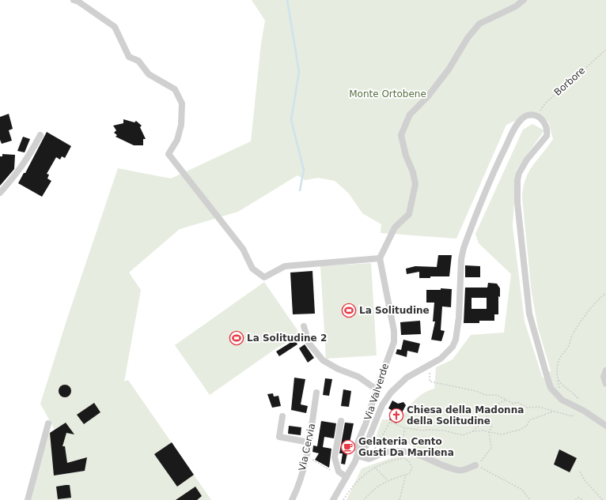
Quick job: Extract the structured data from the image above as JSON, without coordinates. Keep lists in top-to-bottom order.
{
  "streets": {
    "street": ["Via Valverde", "Via Cervia"],
    "path": ["Borbore"]
  },
  "parks": ["Monte Ortobene"],
  "places": {
    "sports": ["La Solitudine", "La Solitudine 2"],
    "church": ["Chiesa della Madonna della Solitudine"],
    "cafe": ["Gelateria Cento Gusti Da Marilena"]
  }
}
